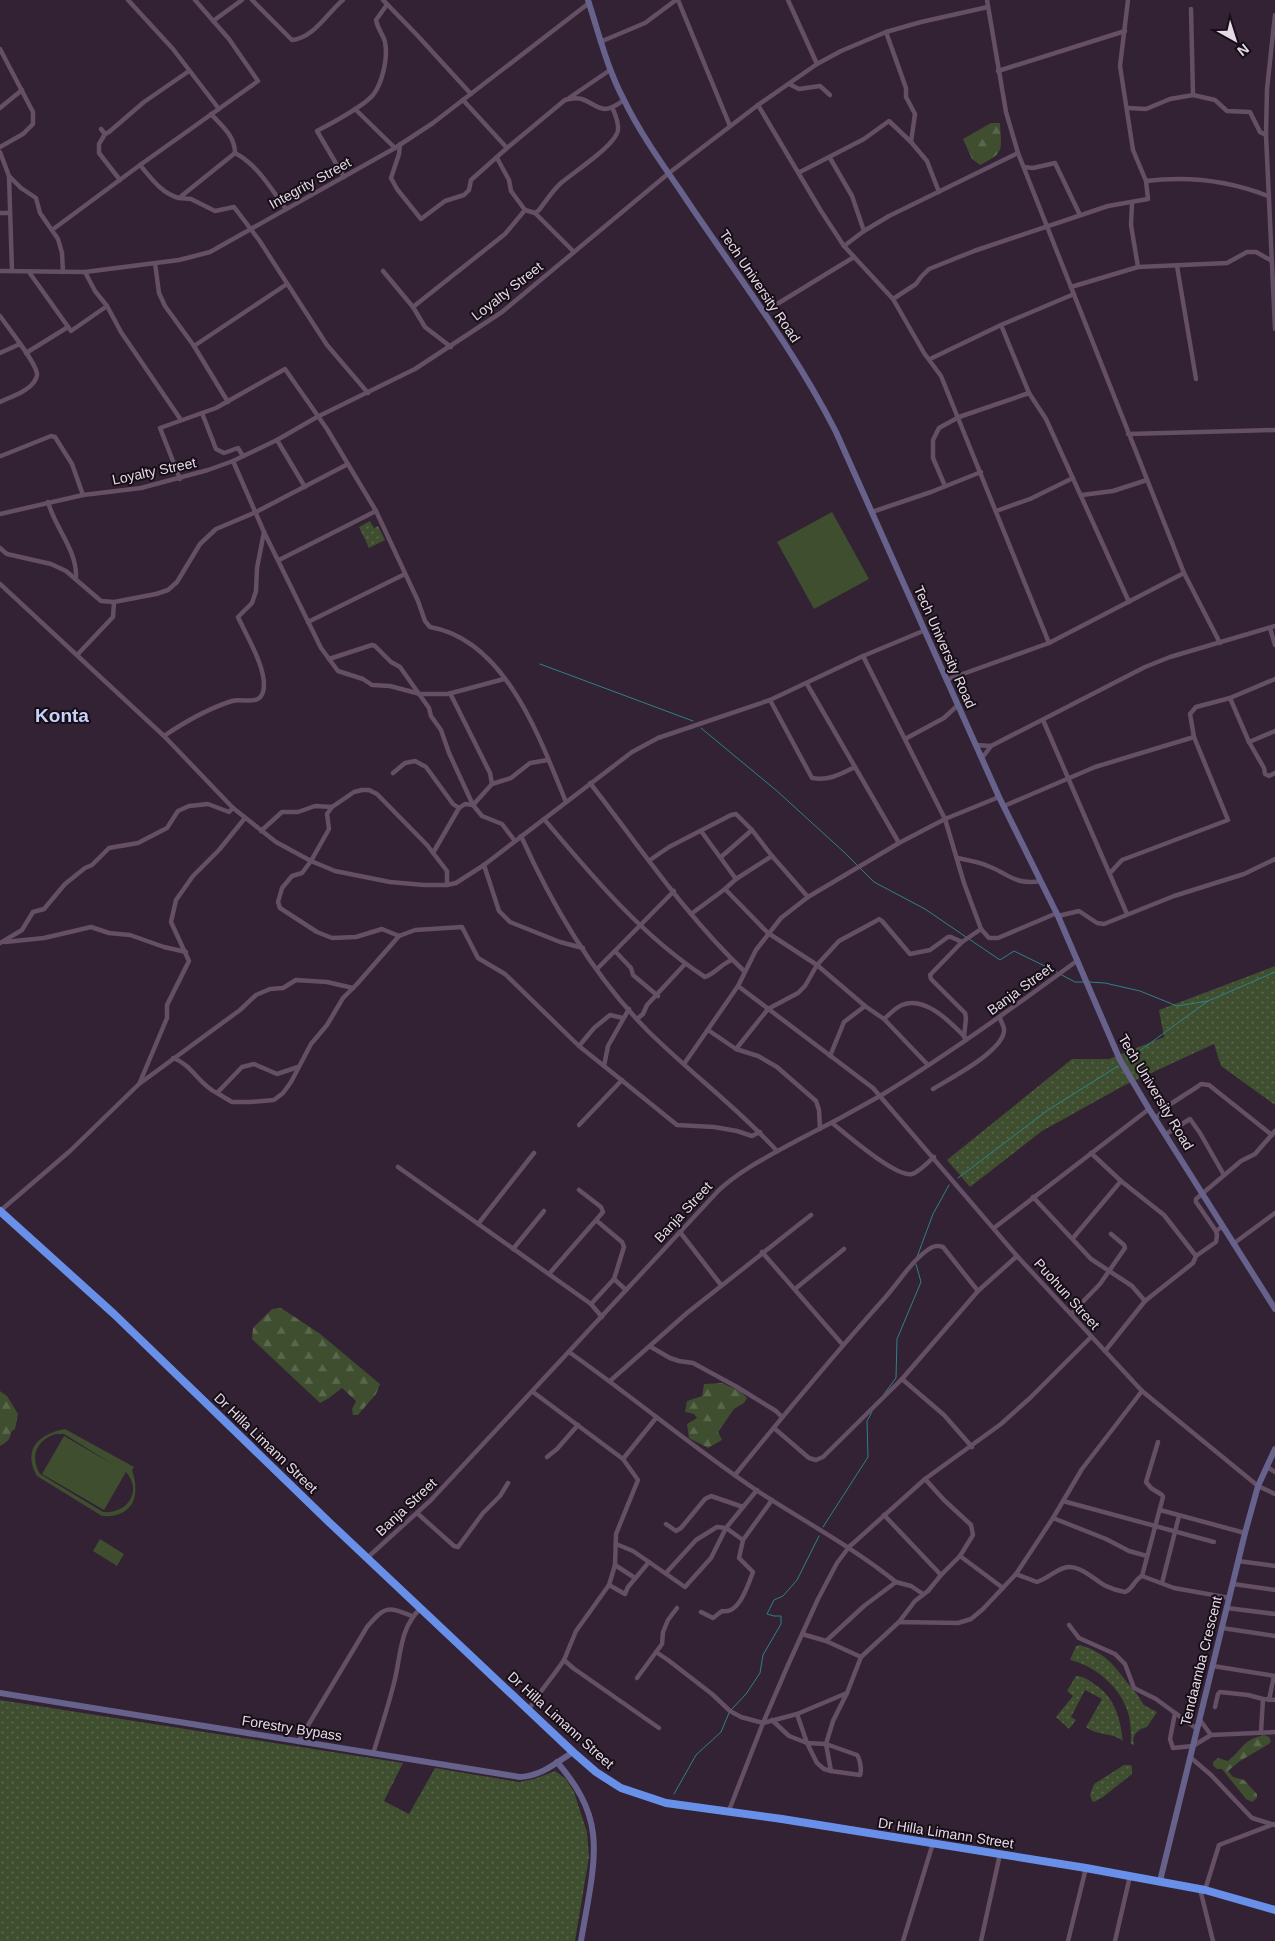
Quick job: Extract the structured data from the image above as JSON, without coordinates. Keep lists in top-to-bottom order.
{
  "streets": {
    "highway": ["Dr Hilla Limann Street"],
    "street": [
      "Integrity Street",
      "Tech University Road",
      "Loyalty Street",
      "Banja Street",
      "Puohun Street",
      "Tendaamba Crescent",
      "Forestry Bypass"
    ]
  },
  "crossings": [
    ["Integrity Street", "Tech University Road"],
    ["Tech University Road", "Loyalty Street"],
    ["Tech University Road", "Banja Street"],
    ["Banja Street", "Puohun Street"],
    ["Banja Street", "Dr Hilla Limann Street"],
    ["Puohun Street", "Tendaamba Crescent"],
    ["Dr Hilla Limann Street", "Tendaamba Crescent"],
    ["Dr Hilla Limann Street", "Forestry Bypass"]
  ],
  "districts": ["Konta"],
  "north": "bottom right"
}
